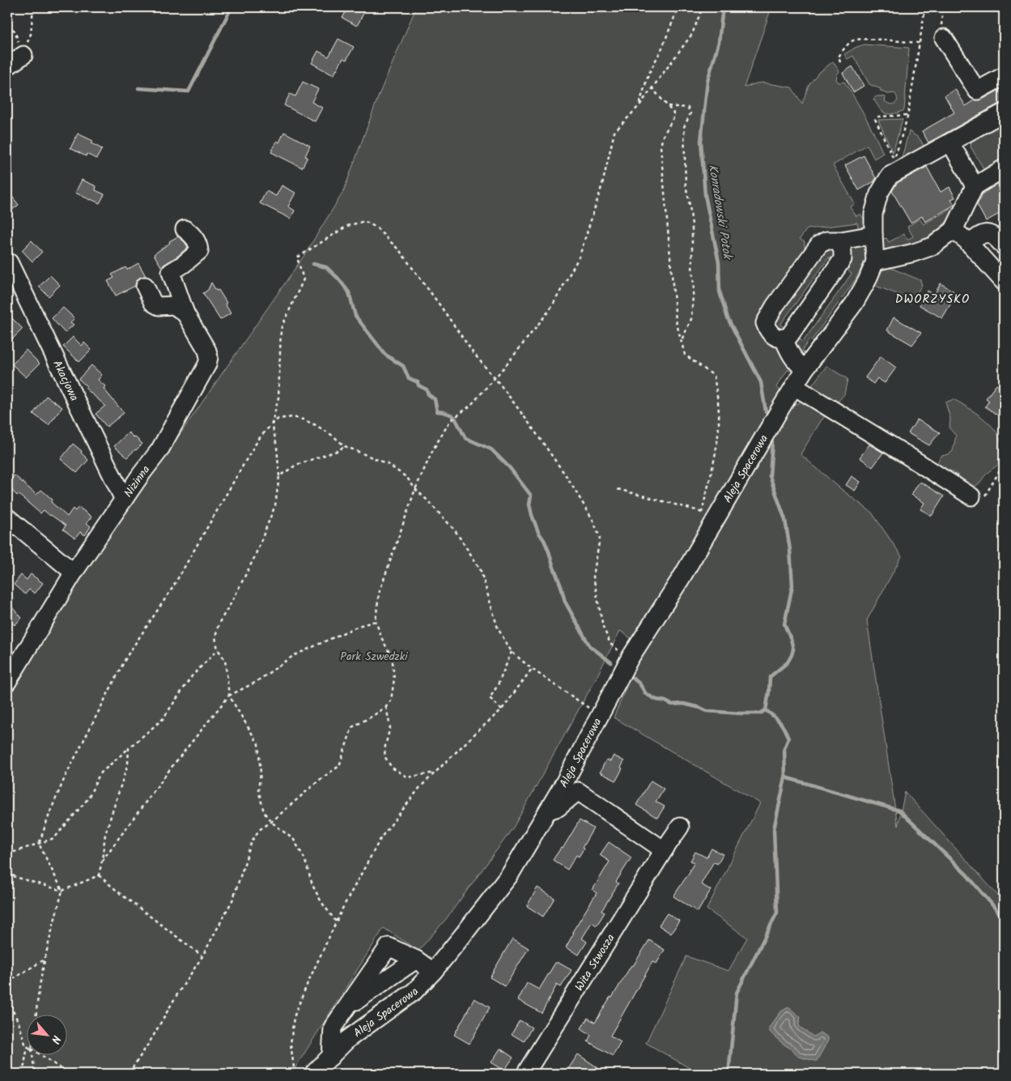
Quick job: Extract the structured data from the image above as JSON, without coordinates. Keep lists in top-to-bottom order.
{
  "streets": {
    "street": [
      "Akacjowa",
      "Aleja Spacerowa",
      "Nizinna",
      "Wita Stwosza"
    ]
  },
  "crossings": [
    ["Akacjowa", "Nizinna"]
  ],
  "districts": ["DWORZYSKO"],
  "water": ["Konradowski Potok"],
  "parks": ["Park Szwedzki"],
  "north": "bottom right"
}
